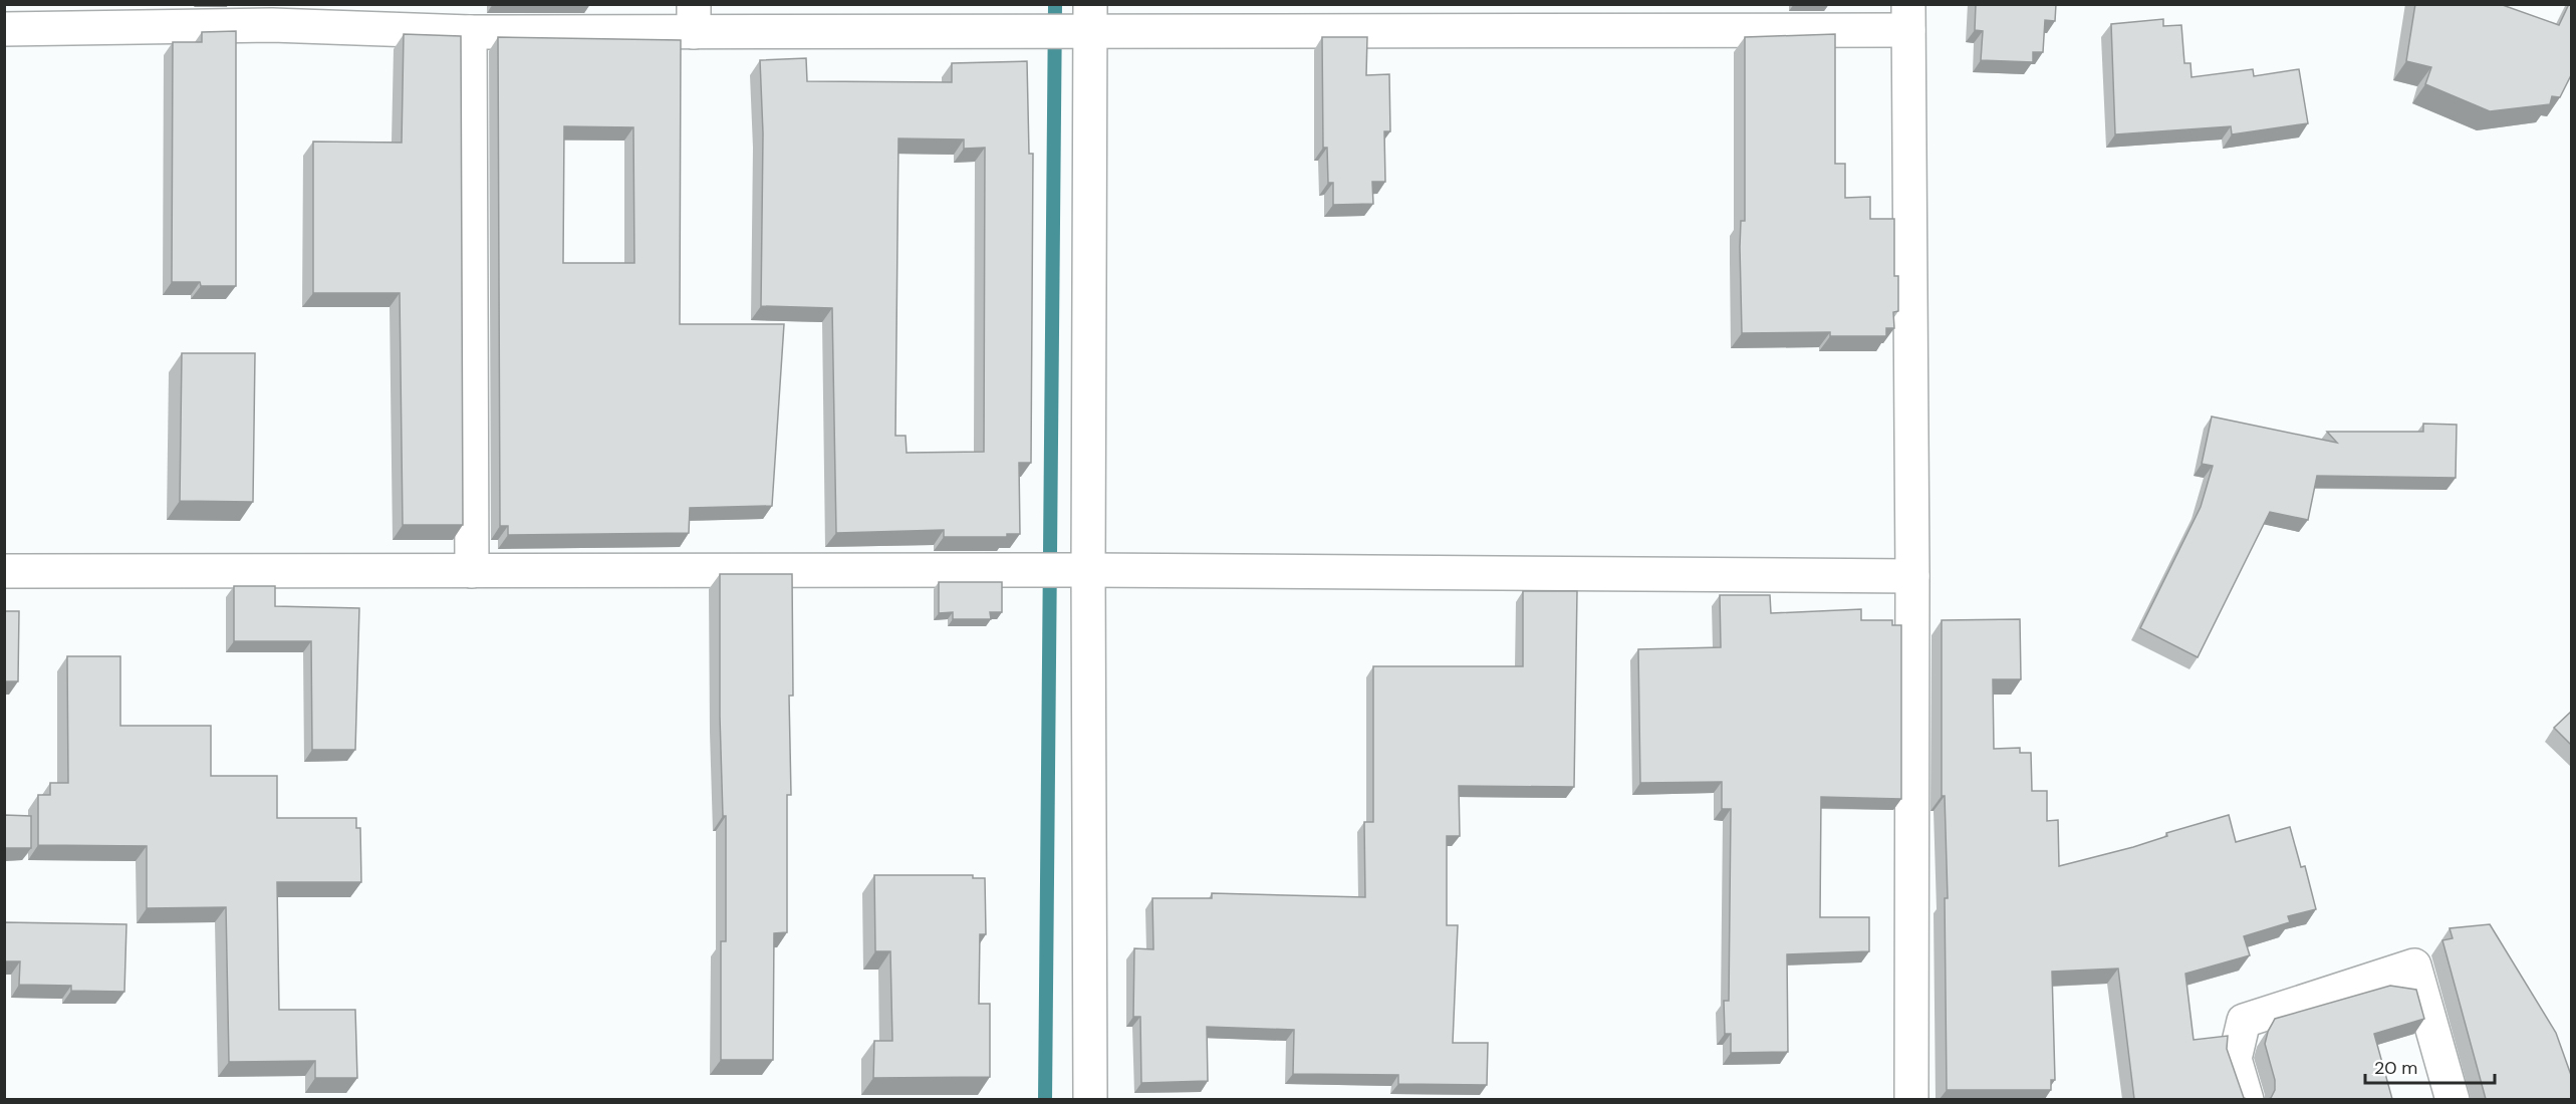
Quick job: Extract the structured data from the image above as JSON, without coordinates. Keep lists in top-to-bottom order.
{
  "scale_bar": "20 m"
}
